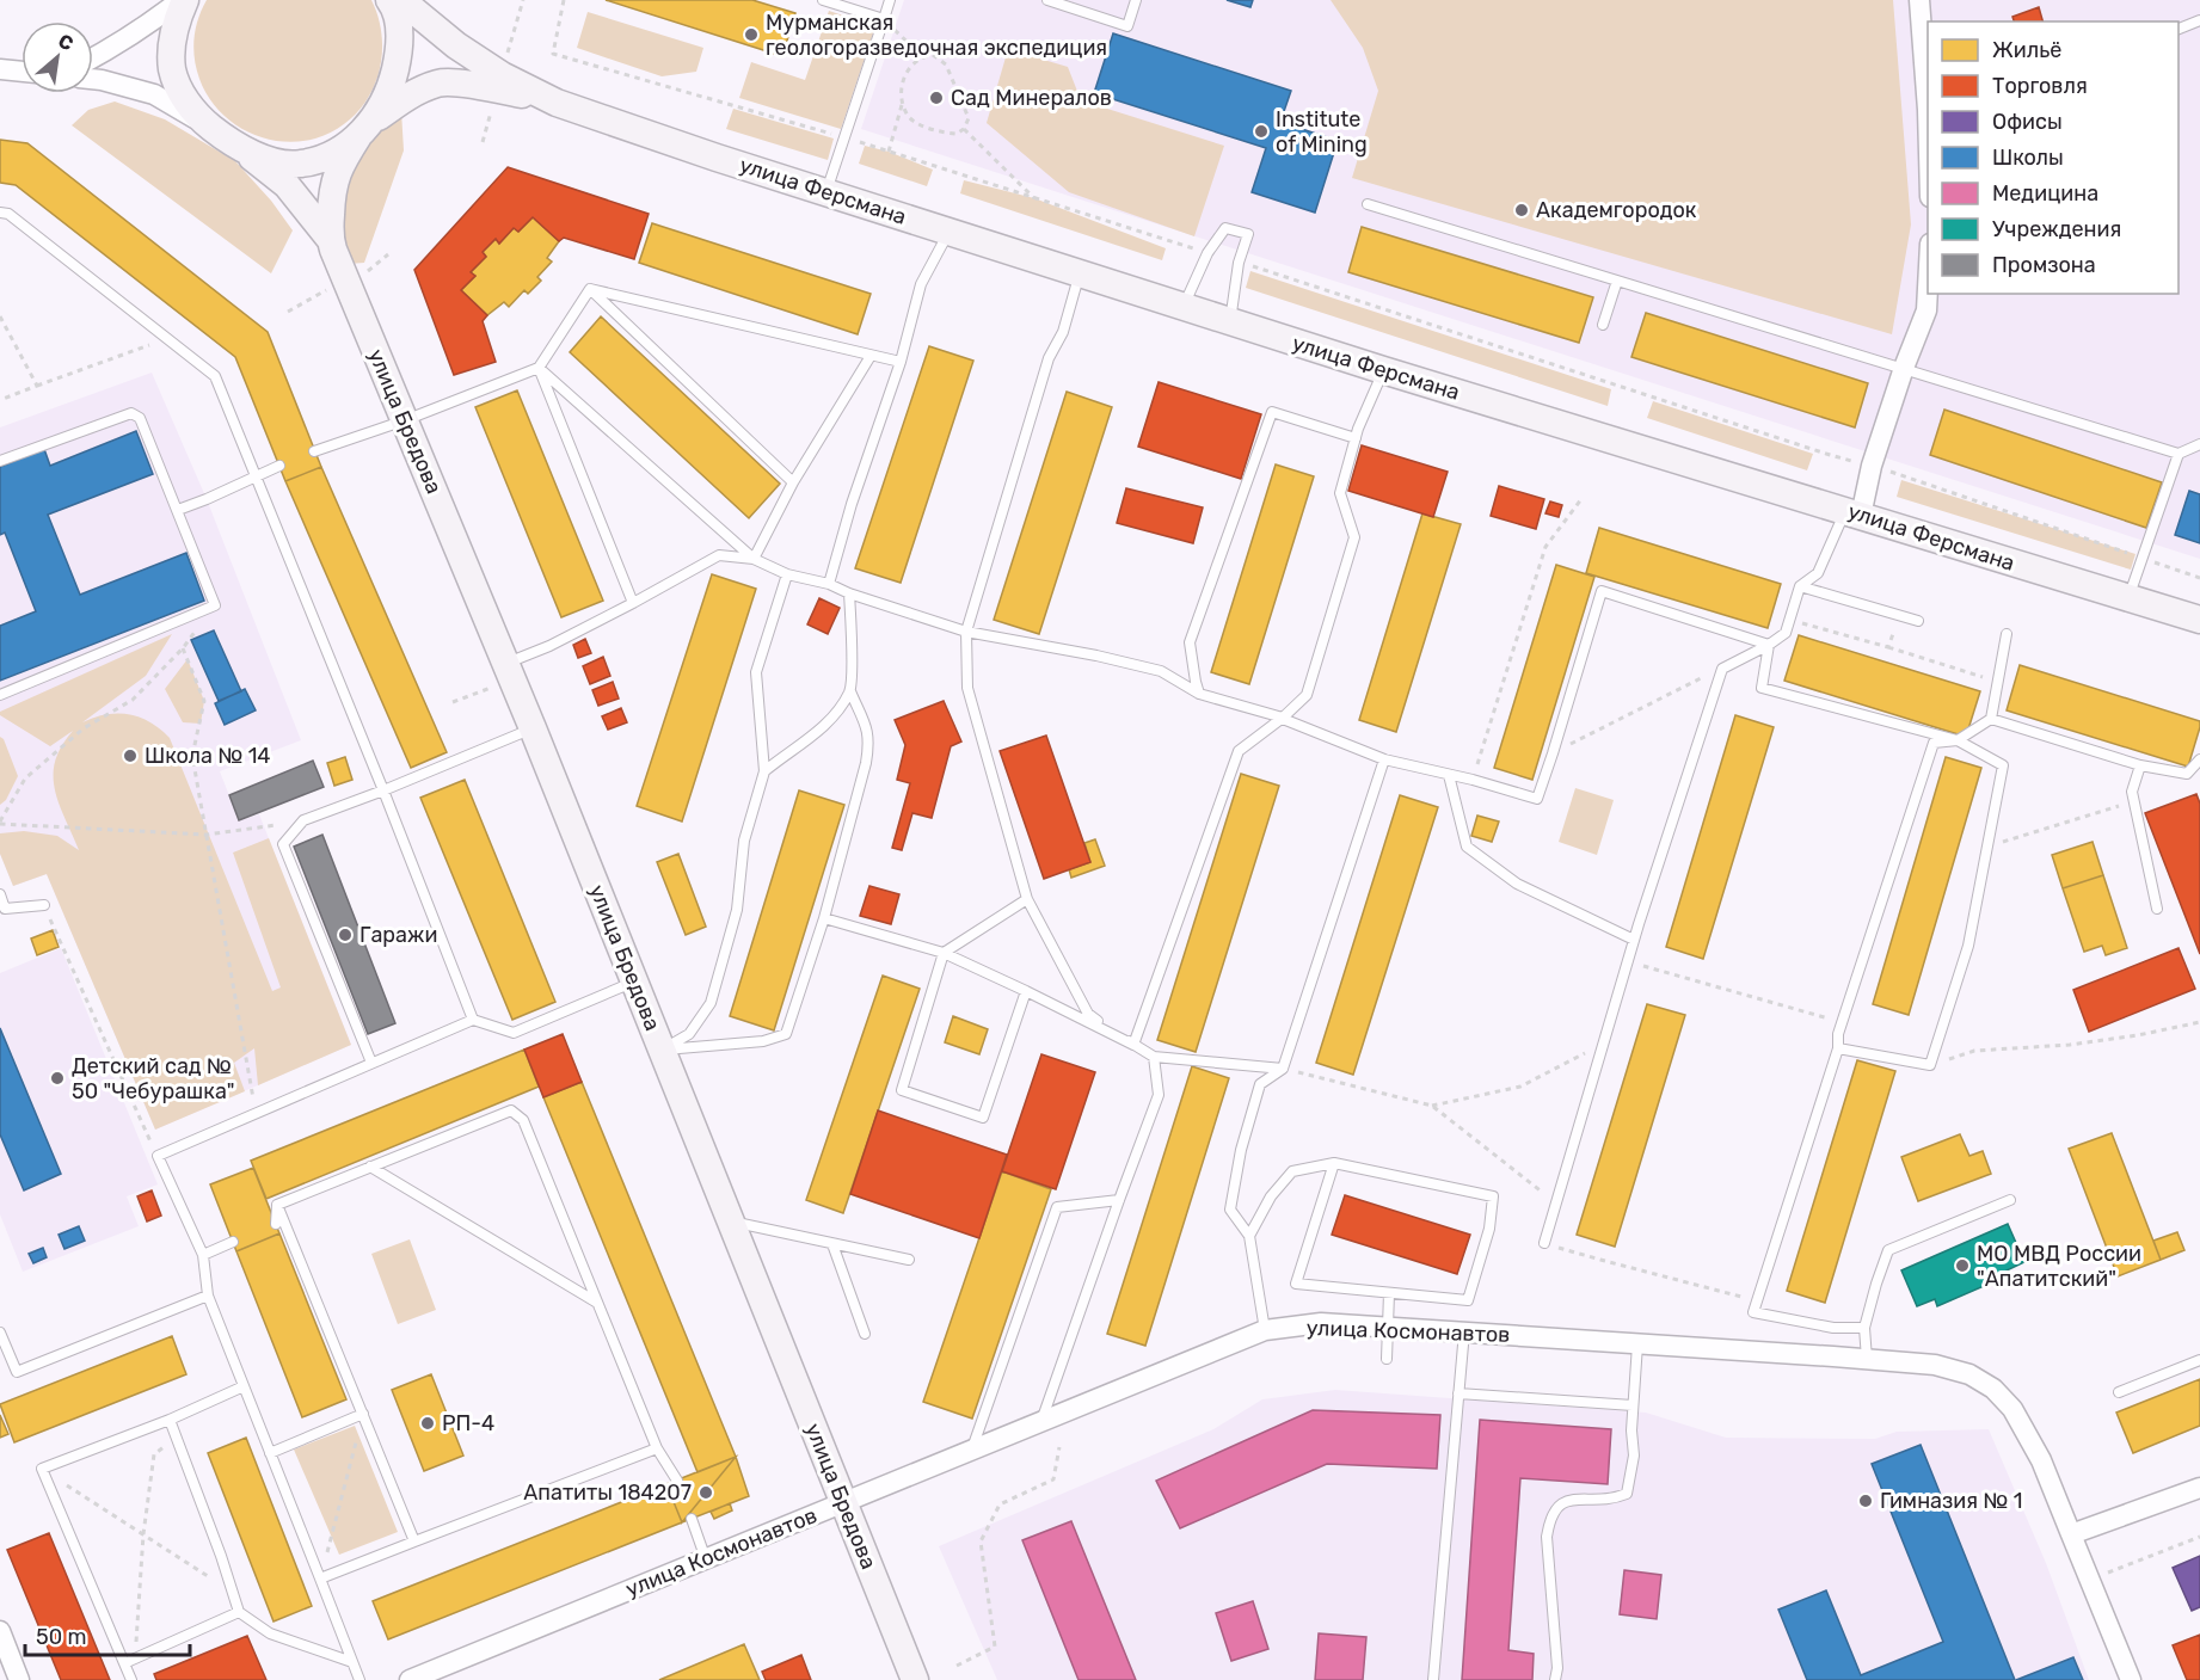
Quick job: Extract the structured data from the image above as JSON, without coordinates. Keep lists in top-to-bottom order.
{
  "streets": {
    "street": ["улица Ферсмана", "улица Бредова", "улица Космонавтов"]
  },
  "crossings": [
    ["улица Бредова", "улица Космонавтов"]
  ],
  "places": [
    "Мурманская геологоразведочная экспедиция",
    "Сад Минералов",
    "Institute of Mining",
    "Академгородок",
    "Школа № 14",
    "Гаражи",
    "Детский сад № 50 \"Чебурашка\"",
    "МО МВД России \"Апатитский\"",
    "РП-4",
    "Апатиты 184207",
    "Гимназия № 1"
  ],
  "legend": [
    "Жильё",
    "Торговля",
    "Офисы",
    "Школы",
    "Медицина",
    "Учреждения",
    "Промзона"
  ],
  "scale_bar": "50 m",
  "north": "top right"
}
